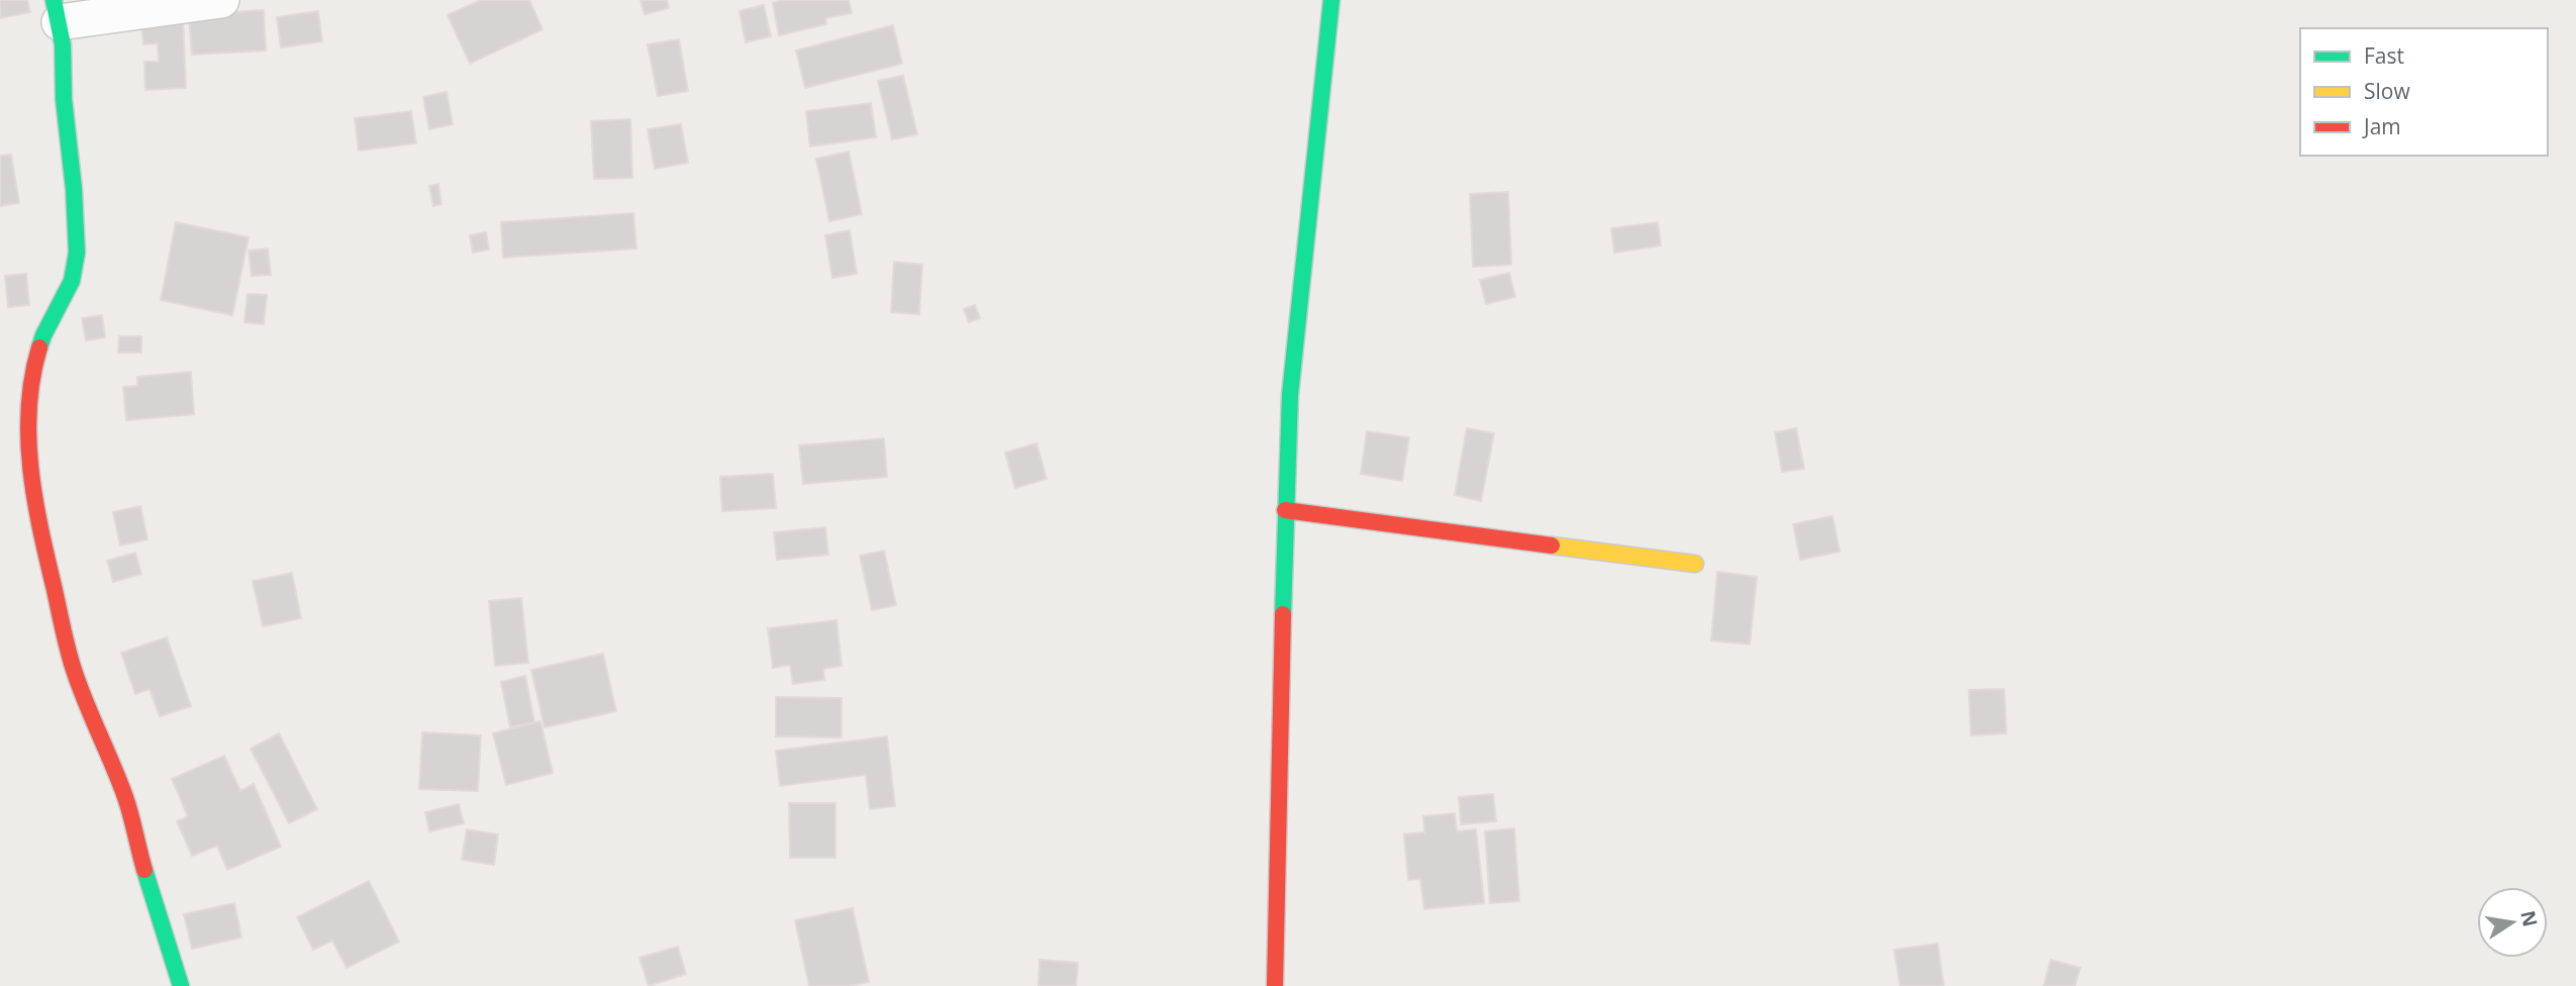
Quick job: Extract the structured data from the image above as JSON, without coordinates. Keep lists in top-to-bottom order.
{
  "legend": ["Fast", "Slow", "Jam"],
  "north": "right"
}
